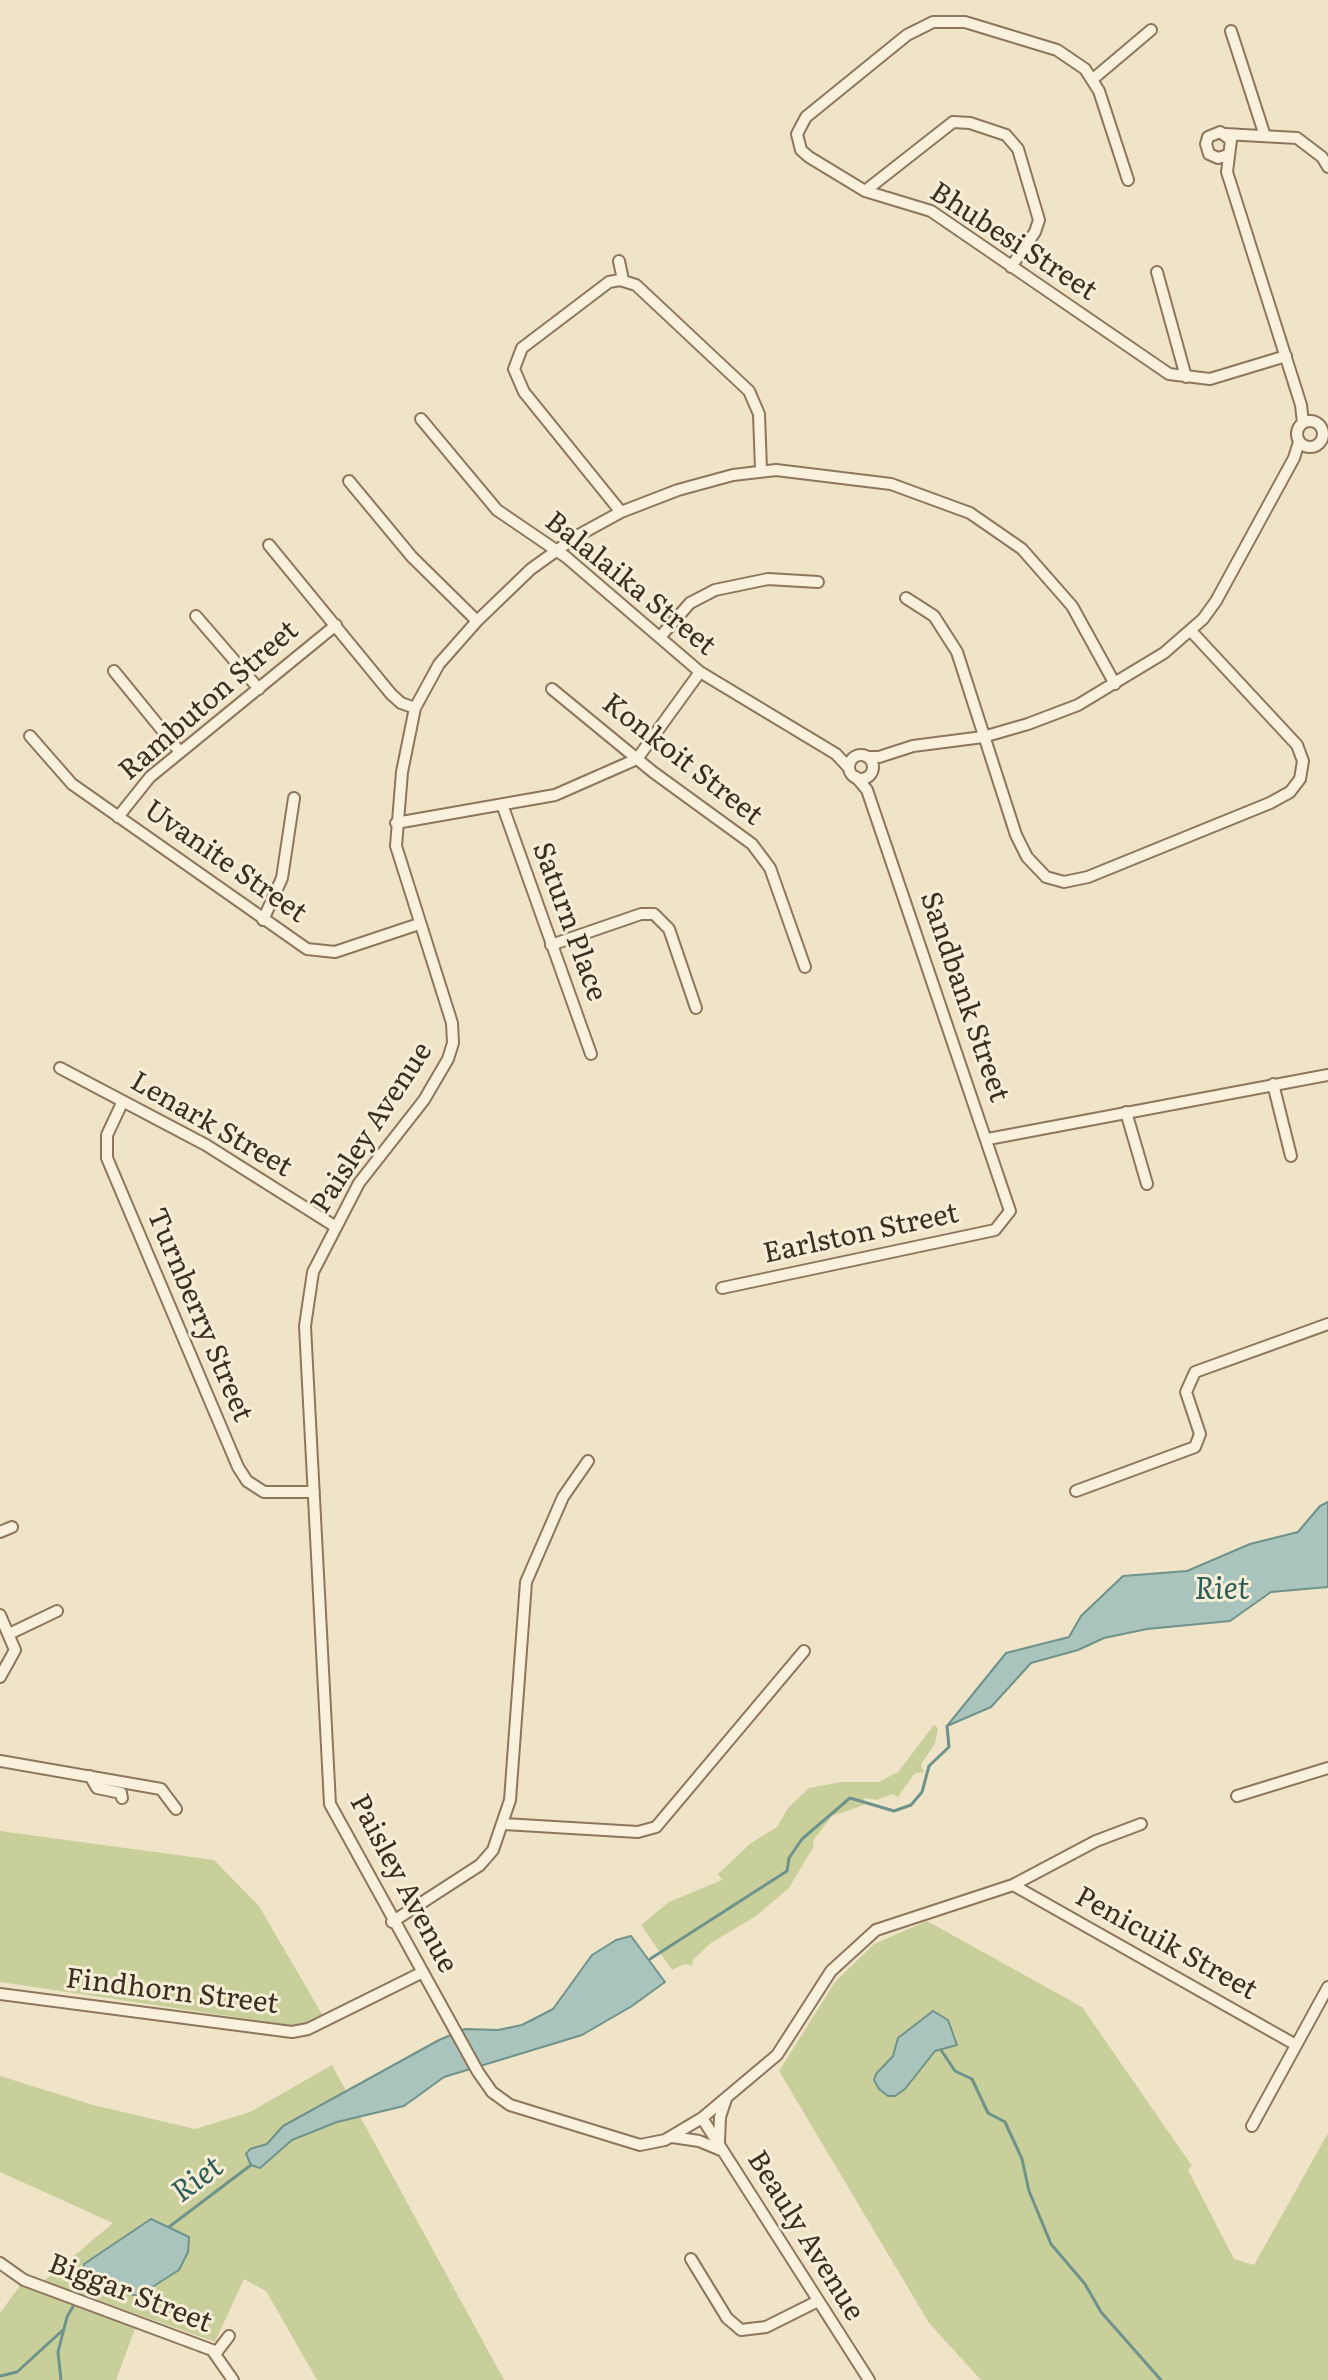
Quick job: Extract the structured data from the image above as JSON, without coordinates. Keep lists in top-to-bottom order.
{
  "streets": {
    "street": [
      "Bhubesi Street",
      "Balalaika Street",
      "Rambuton Street",
      "Konkoit Street",
      "Uvanite Street",
      "Saturn Place",
      "Sandbank Street",
      "Lenark Street",
      "Paisley Avenue",
      "Earlston Street",
      "Turnberry Street",
      "Penicuik Street",
      "Findhorn Street",
      "Beauly Avenue",
      "Biggar Street"
    ]
  },
  "crossings": [
    ["Balalaika Street", "Sandbank Street"],
    ["Balalaika Street", "Paisley Avenue"],
    ["Rambuton Street", "Uvanite Street"],
    ["Uvanite Street", "Paisley Avenue"],
    ["Sandbank Street", "Earlston Street"],
    ["Lenark Street", "Paisley Avenue"],
    ["Lenark Street", "Turnberry Street"],
    ["Paisley Avenue", "Turnberry Street"],
    ["Paisley Avenue", "Penicuik Street"],
    ["Paisley Avenue", "Findhorn Street"],
    ["Paisley Avenue", "Beauly Avenue"]
  ],
  "water": ["Riet"]
}
